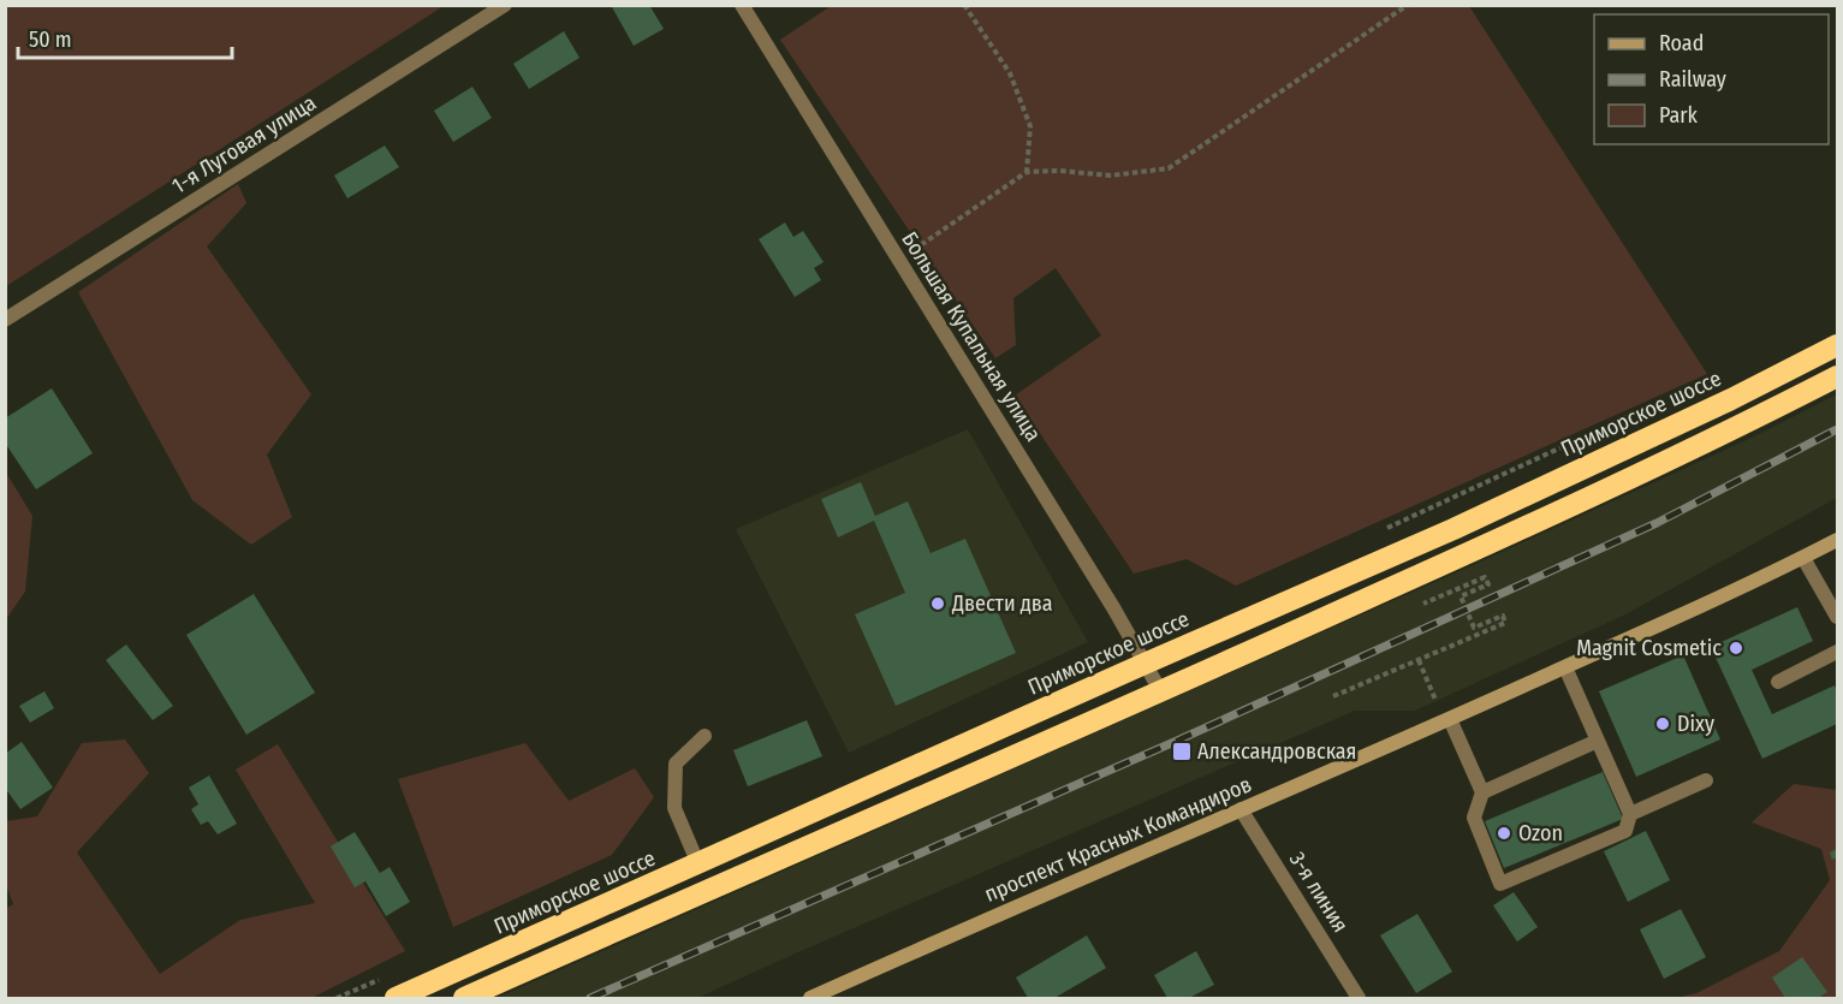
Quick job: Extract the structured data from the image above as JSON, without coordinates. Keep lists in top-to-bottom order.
{
  "streets": {
    "highway": ["Приморское шоссе"],
    "street": [
      "1-я Луговая улица",
      "Большая Купальная улица",
      "проспект Красных Командиров",
      "3-я линия"
    ]
  },
  "crossings": [
    ["Большая Купальная улица", "Приморское шоссе"],
    ["проспект Красных Командиров", "3-я линия"]
  ],
  "places": {
    "other": [
      "Двести два",
      "Magnit Cosmetic",
      "Dixy",
      "Ozon"
    ],
    "transit": ["Александровская"]
  },
  "legend": ["Road", "Railway", "Park"],
  "scale_bar": "50 m"
}
